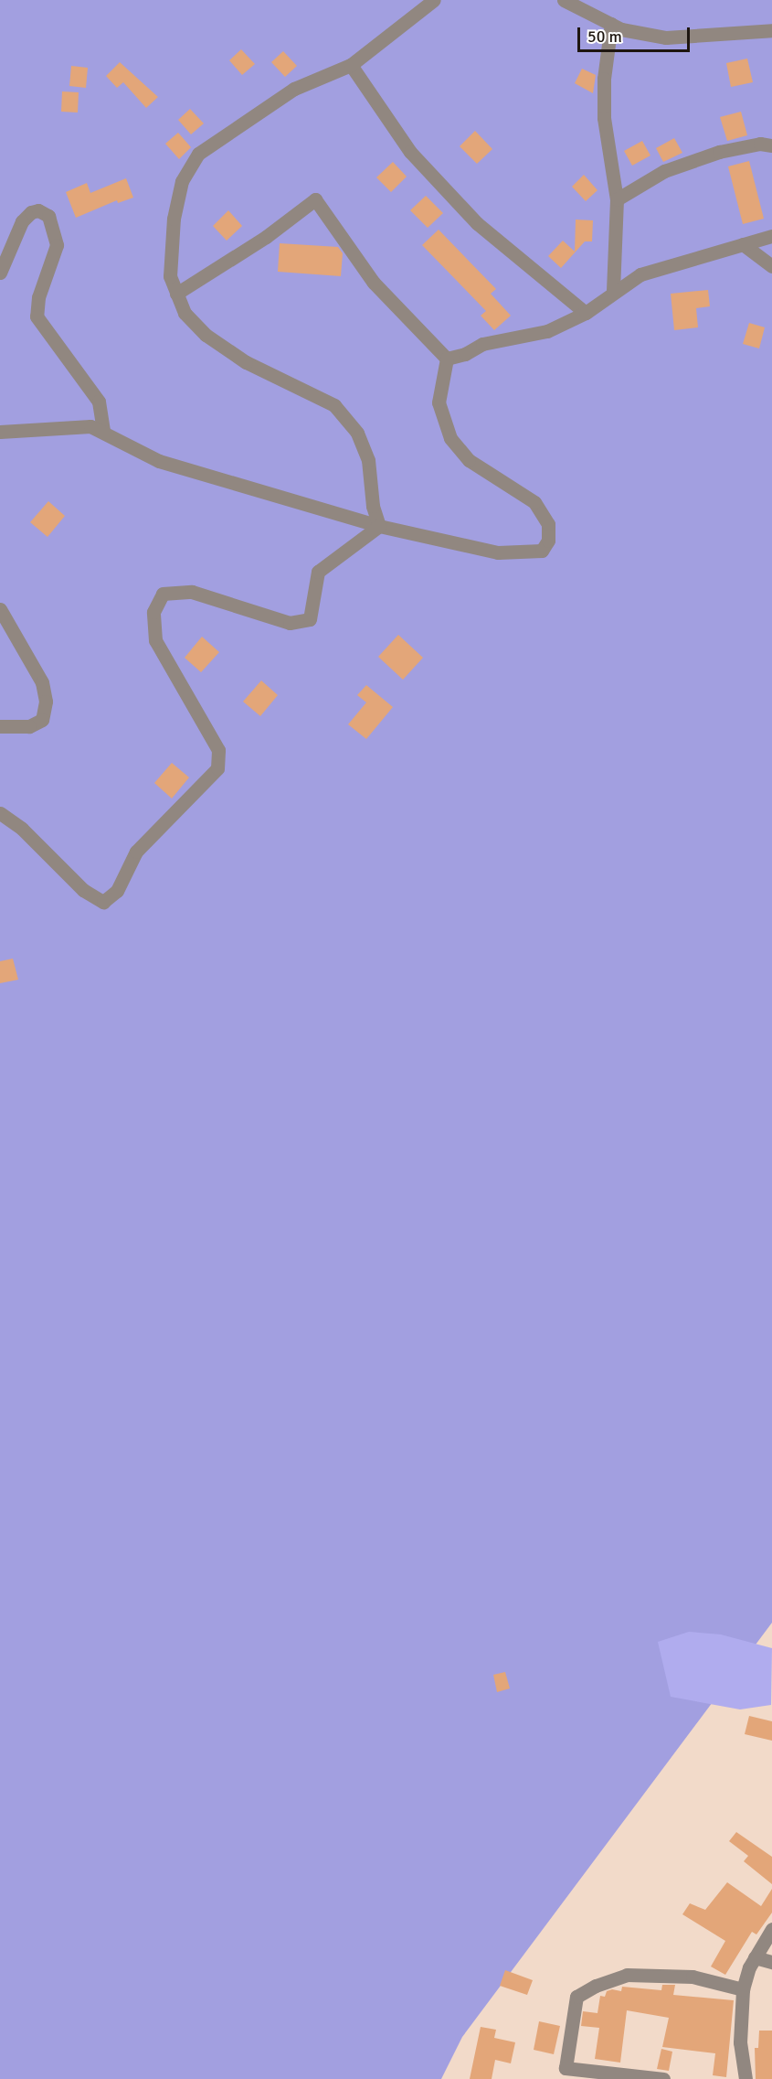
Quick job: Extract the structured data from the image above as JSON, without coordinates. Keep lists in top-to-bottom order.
{
  "scale_bar": "50 m"
}
